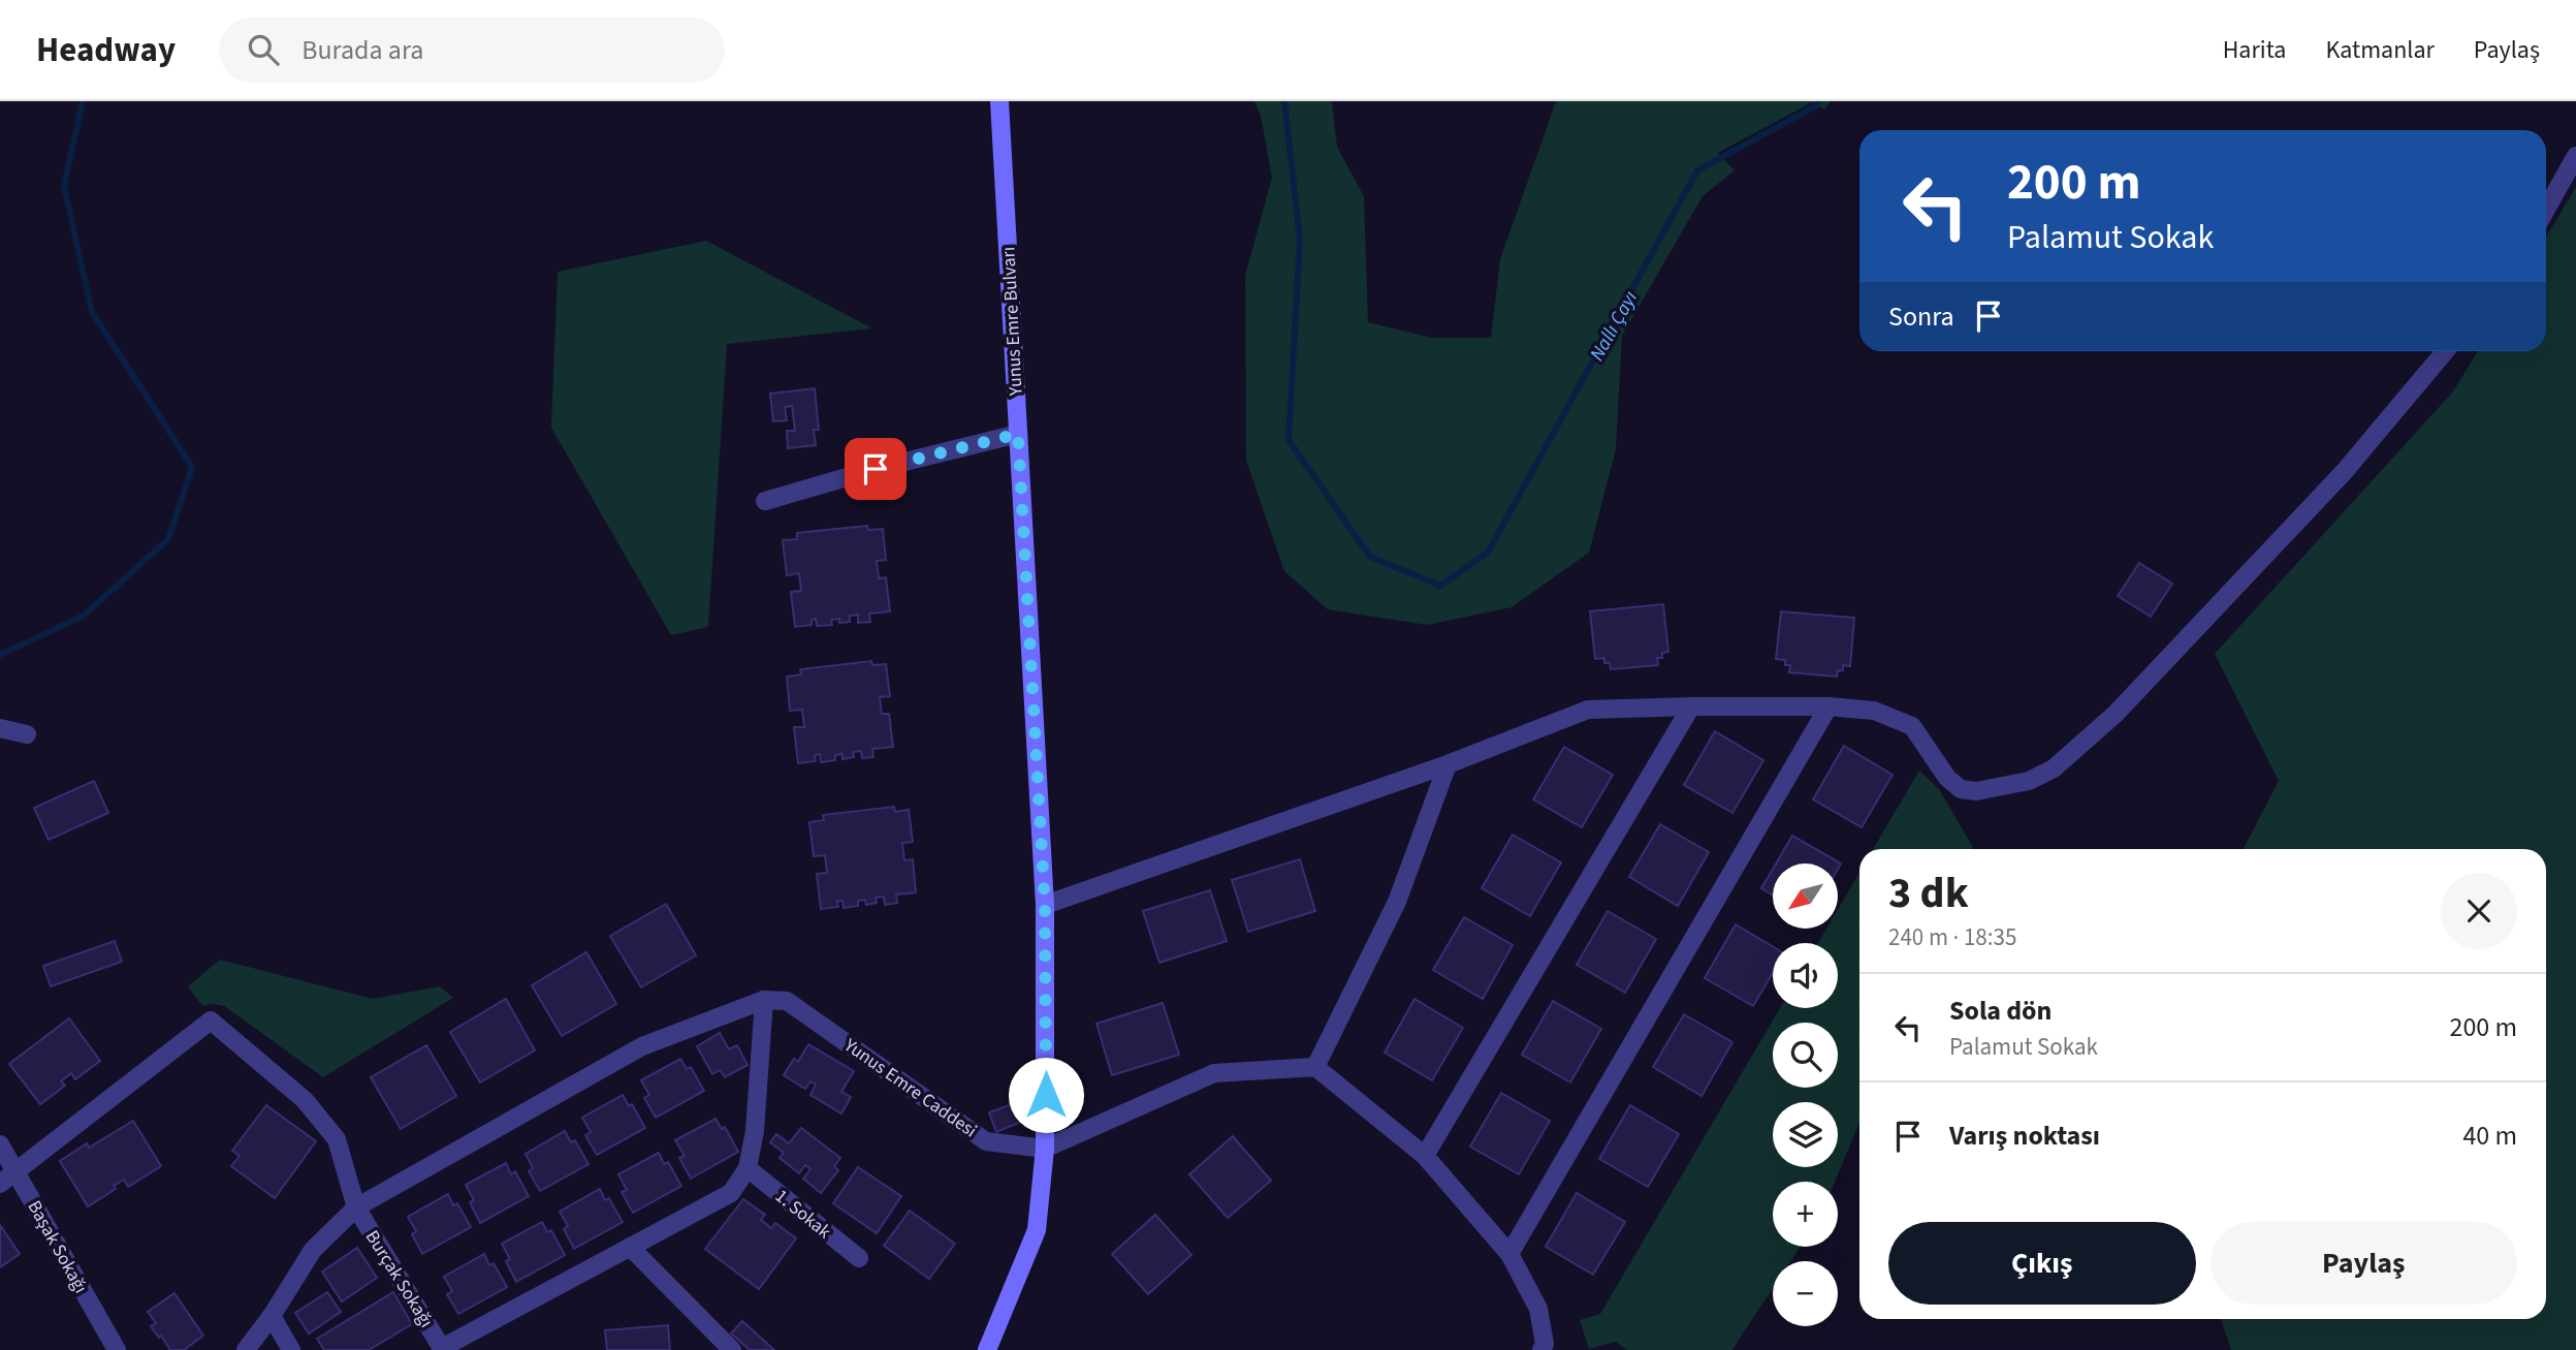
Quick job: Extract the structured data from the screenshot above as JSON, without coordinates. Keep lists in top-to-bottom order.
{
  "streets": {
    "street": [
      "Yunus Emre Bulvarı",
      "Yunus Emre Caddesi",
      "1. Sokak",
      "Başak Sokağı",
      "Burçak Sokağı"
    ]
  },
  "crossings": [
    ["Yunus Emre Bulvarı", "Yunus Emre Caddesi"],
    ["Başak Sokağı", "Burçak Sokağı"]
  ],
  "water": ["Nallı Çayı"],
  "north": "bottom left",
  "page": {
    "header": "Headway",
    "search": "Burada ara",
    "nav": ["Harita", "Katmanlar", "Paylaş"],
    "turn": ["200 m", "Palamut Sokak"],
    "then": "Sonra",
    "heading": ["3 dk", "240 m · 18:35"],
    "map_buttons": ["+", "−"],
    "list": [
      {
        "name": "Sola dön",
        "note": "Palamut Sokak",
        "value": "200 m"
      },
      {
        "name": "Varış noktası",
        "value": "40 m"
      }
    ],
    "buttons": ["Çıkış", "Paylaş"]
  }
}
